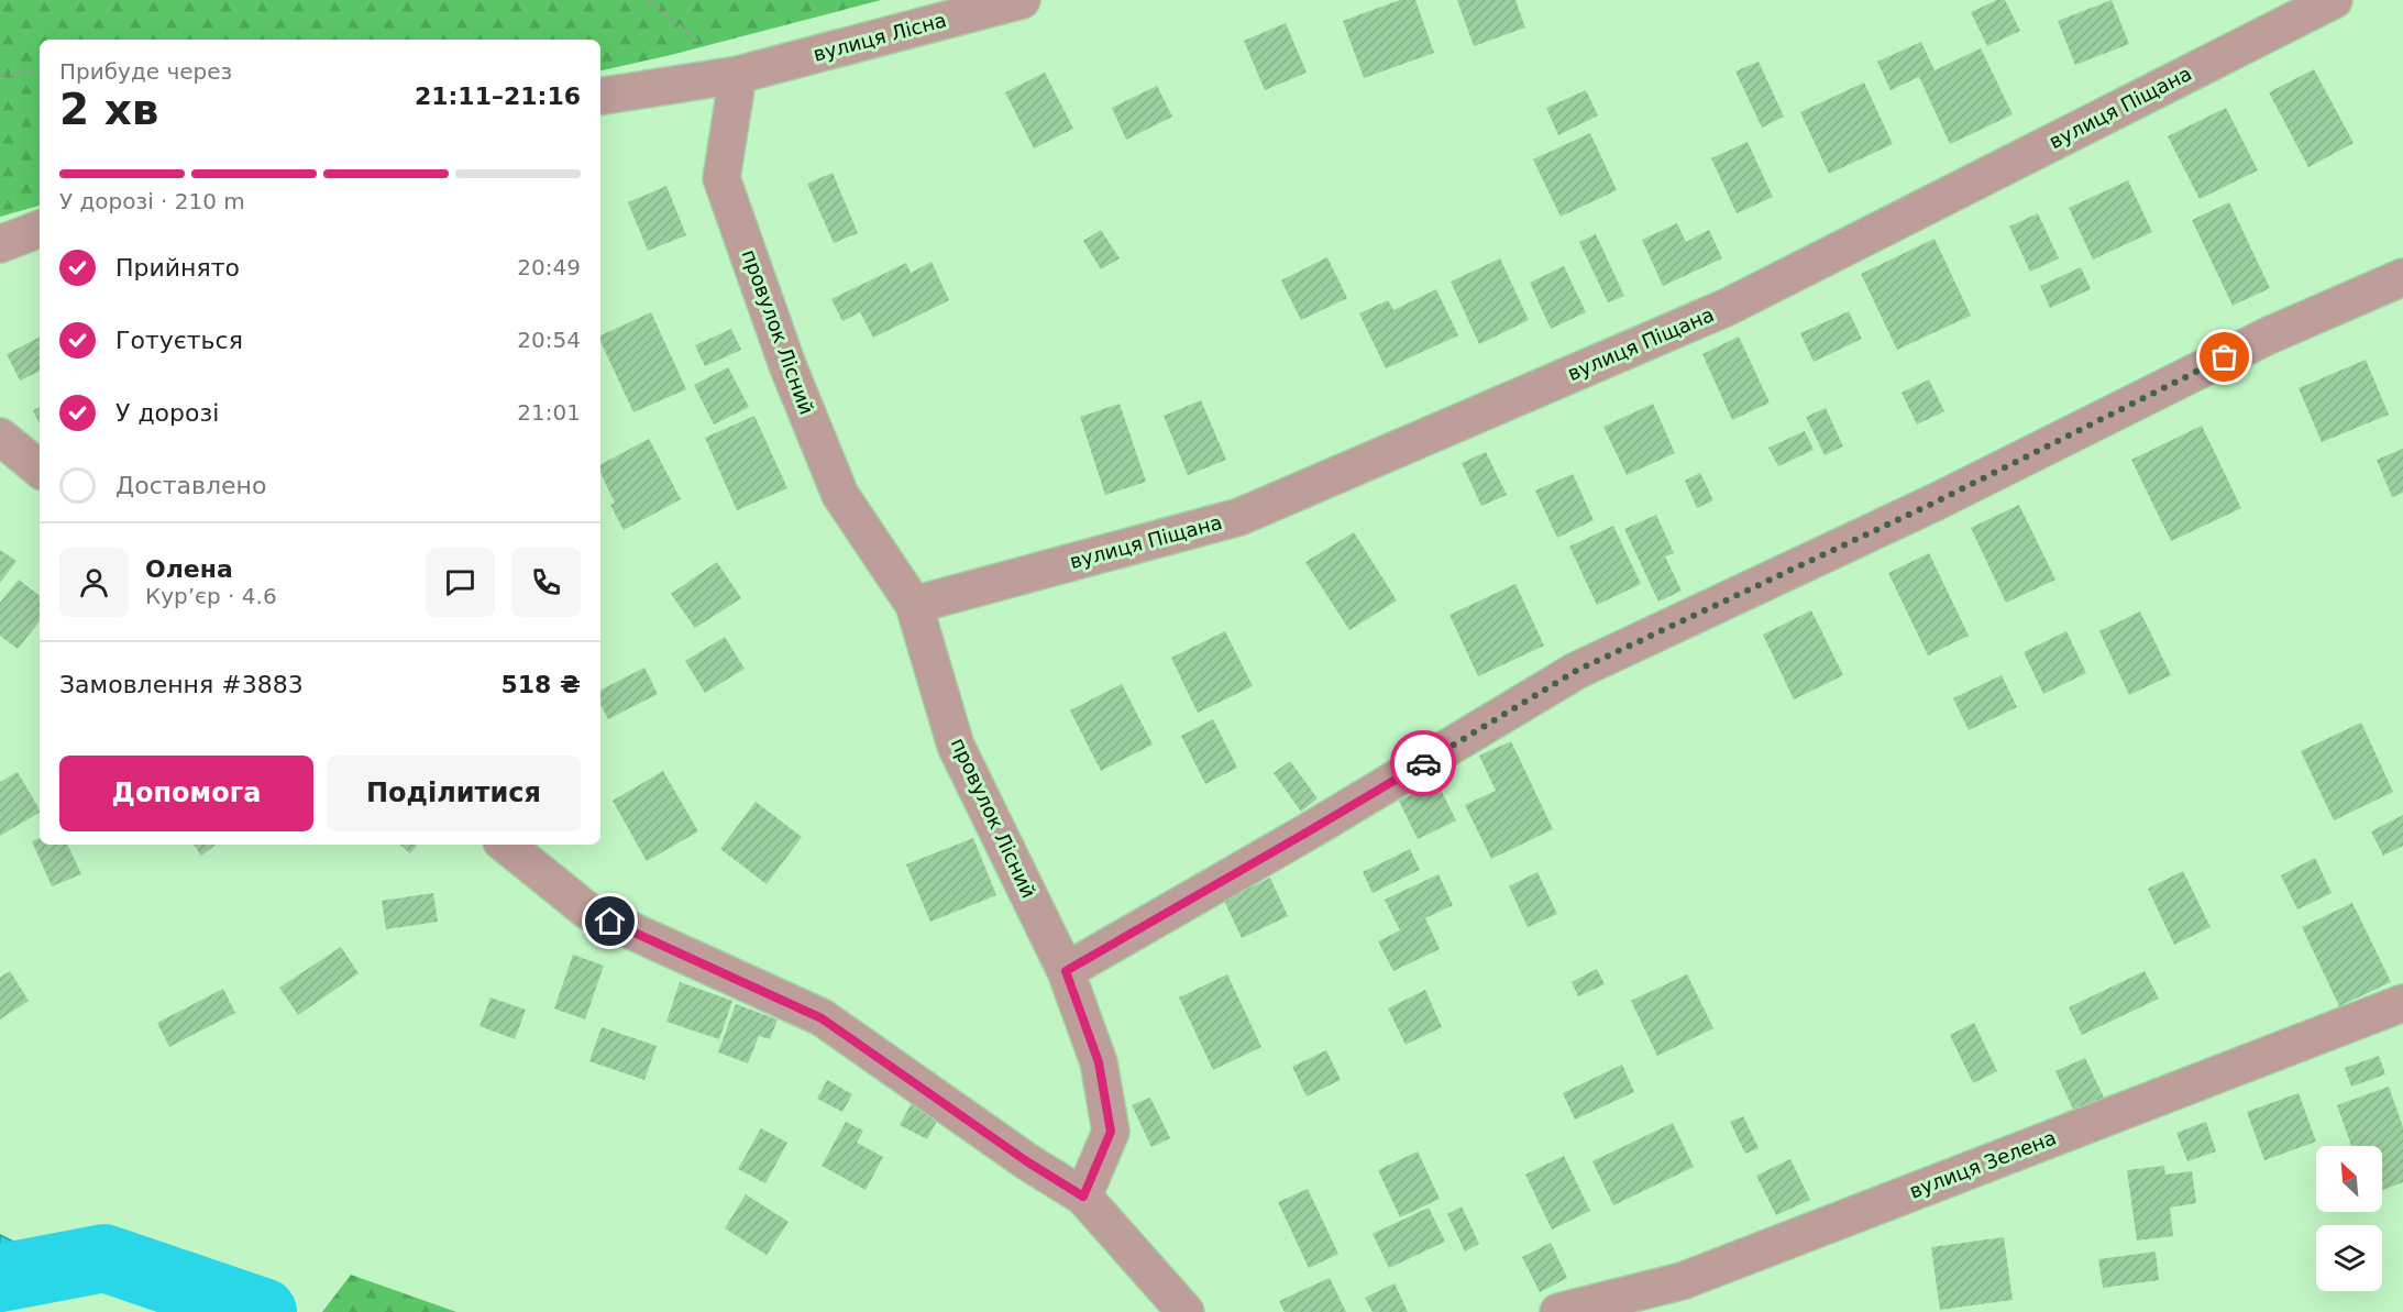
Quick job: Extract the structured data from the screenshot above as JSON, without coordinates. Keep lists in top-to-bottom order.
{
  "streets": {
    "street": [
      "вулиця Лісна",
      "вулиця Піщана",
      "провулок Лісний",
      "вулиця Зелена"
    ]
  },
  "crossings": [
    ["вулиця Лісна", "провулок Лісний"],
    ["вулиця Піщана", "провулок Лісний"]
  ],
  "north": "top left",
  "page": {
    "heading": ["2 хв", "Прибуде через", "21:11–21:16"],
    "panel": [
      "Олена",
      "Кур’єр · 4.6",
      "Замовлення #3883",
      "518 ₴"
    ],
    "bar": "У дорозі · 210 m",
    "list": [
      ["Прийнято", "20:49"],
      ["Готується", "20:54"],
      ["У дорозі", "21:01"],
      "Доставлено"
    ],
    "buttons": ["Допомога", "Поділитися"]
  }
}
